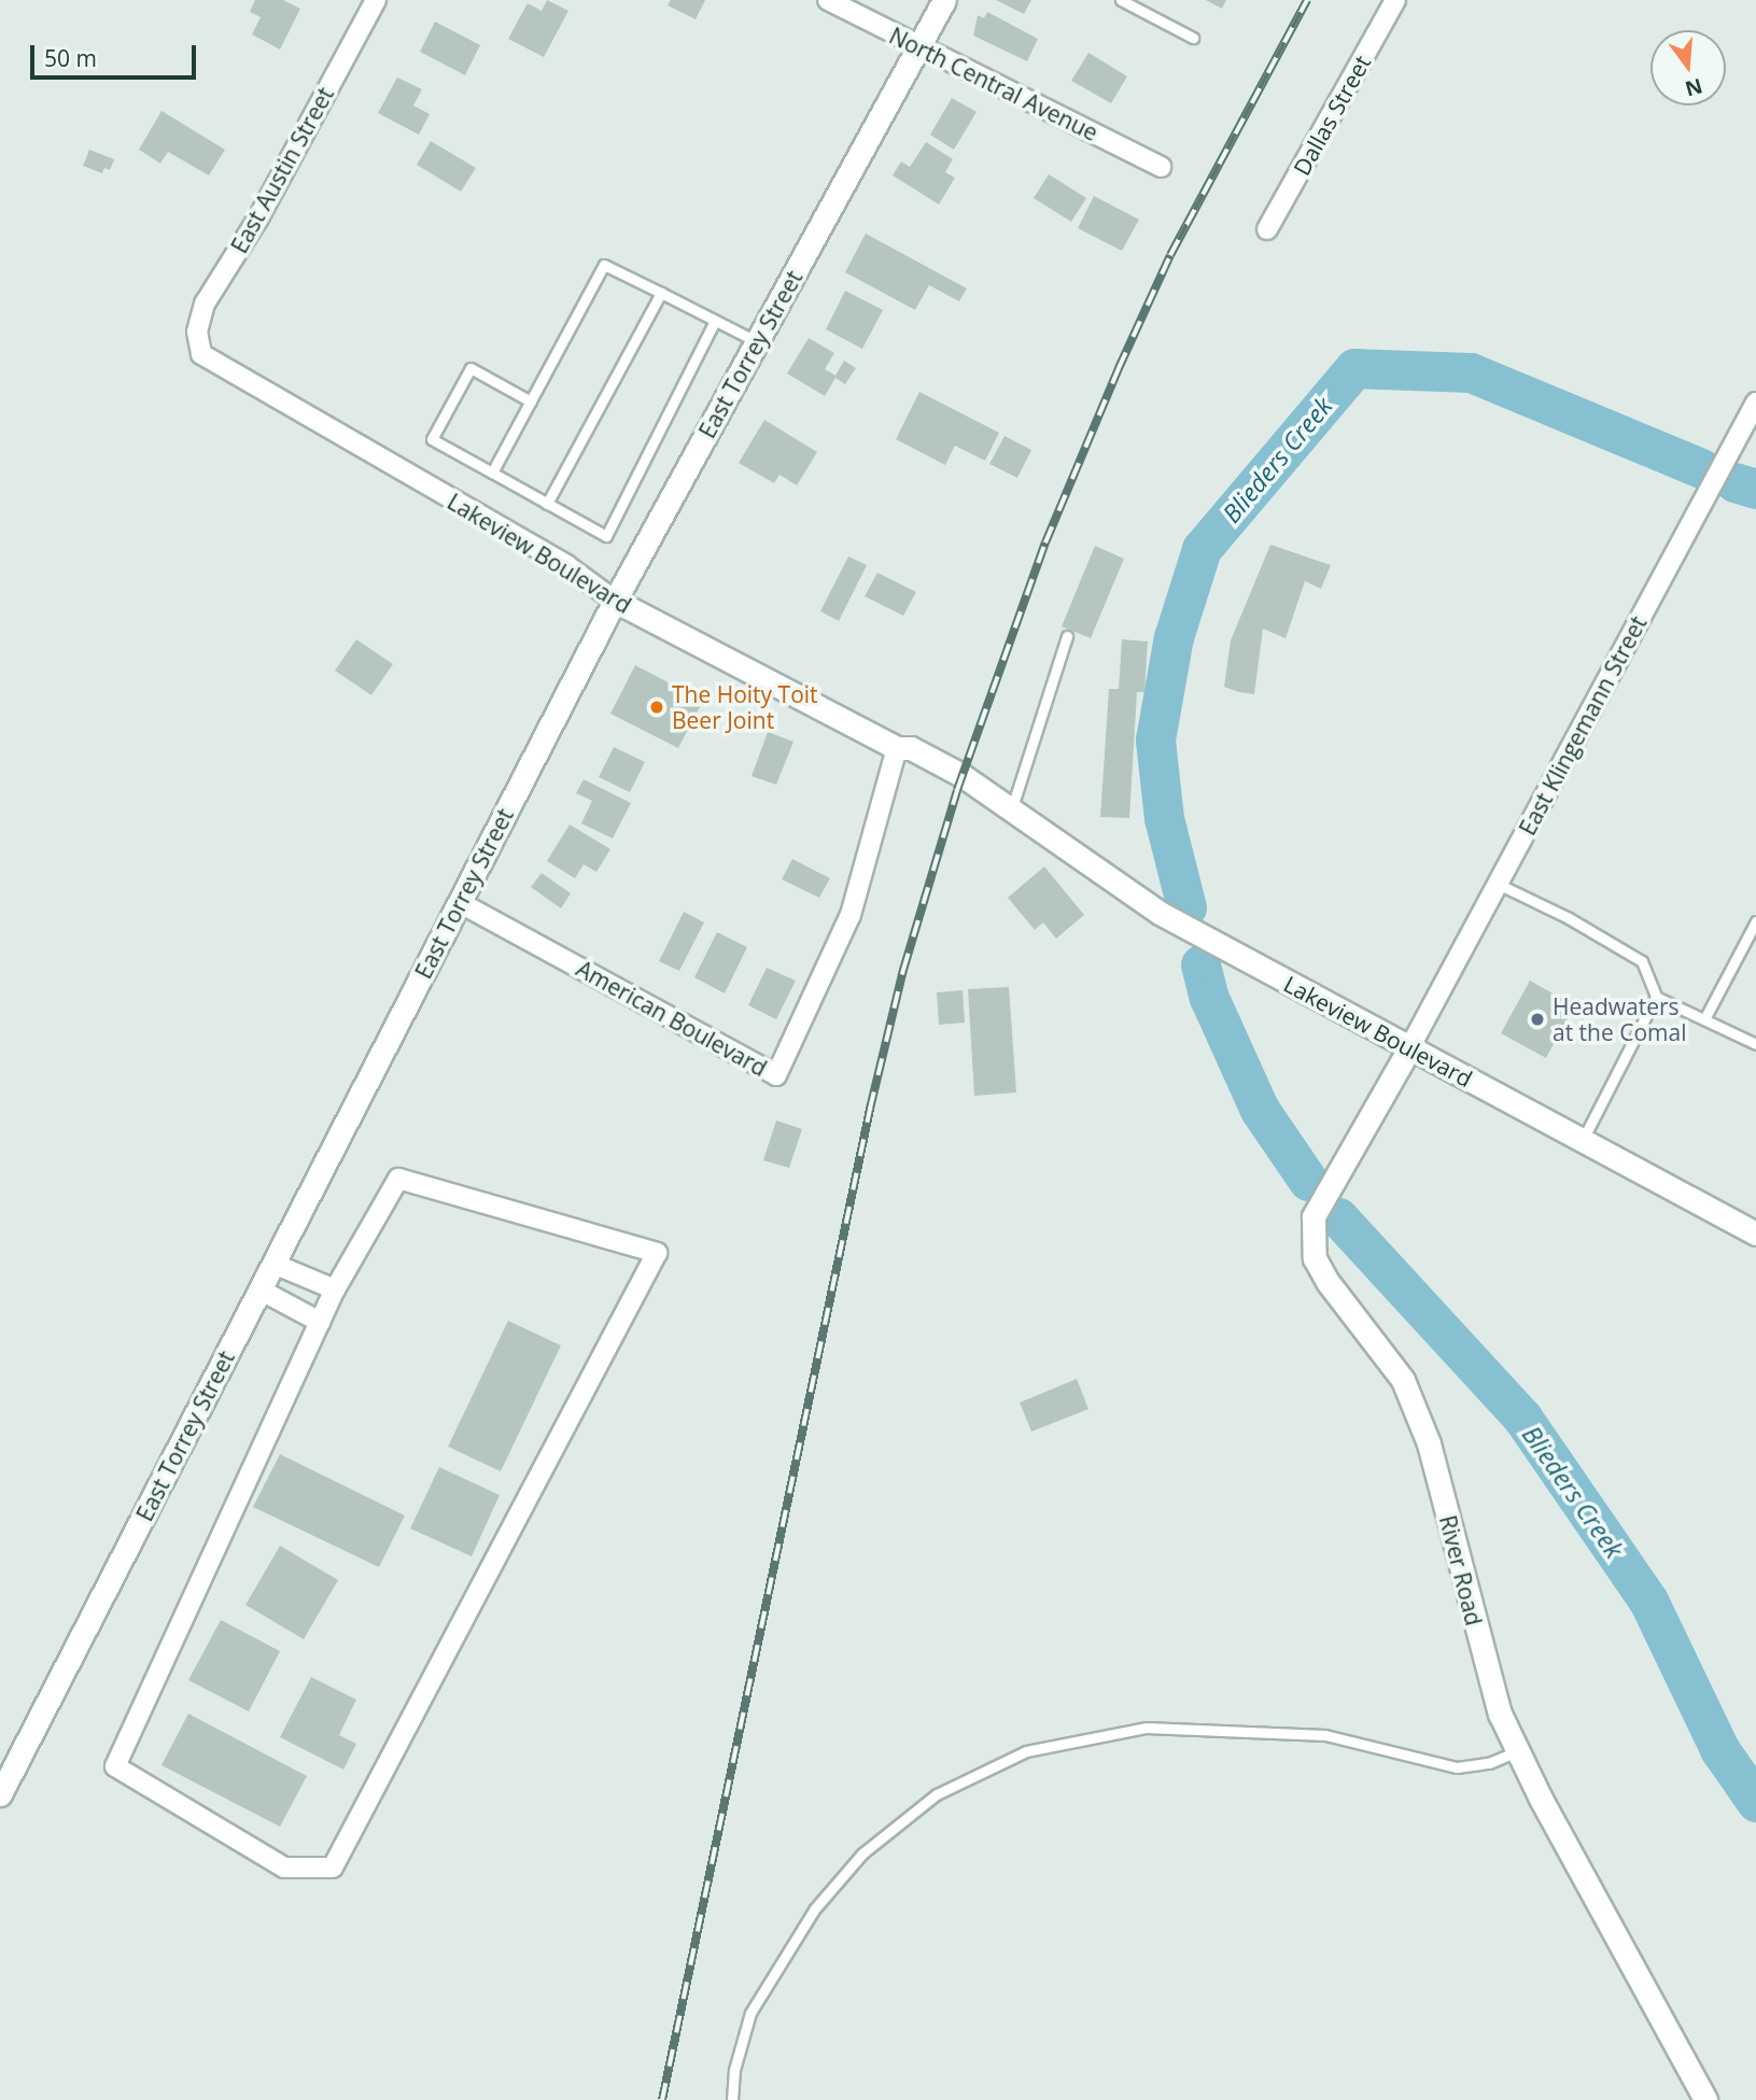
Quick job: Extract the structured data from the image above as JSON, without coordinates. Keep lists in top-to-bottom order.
{
  "streets": {
    "street": [
      "North Central Avenue",
      "Dallas Street",
      "East Austin Street",
      "East Torrey Street",
      "Lakeview Boulevard",
      "East Klingemann Street",
      "American Boulevard",
      "River Road"
    ]
  },
  "crossings": [
    ["North Central Avenue", "East Torrey Street"],
    ["East Austin Street", "Lakeview Boulevard"],
    ["East Torrey Street", "Lakeview Boulevard"],
    ["East Torrey Street", "American Boulevard"],
    ["Lakeview Boulevard", "East Klingemann Street"],
    ["Lakeview Boulevard", "American Boulevard"],
    ["Lakeview Boulevard", "River Road"],
    ["East Klingemann Street", "River Road"]
  ],
  "water": ["Blieders Creek"],
  "places": ["The Hoity Toit Beer Joint", "Headwaters at the Comal"],
  "scale_bar": "50 m",
  "north": "bottom"
}
